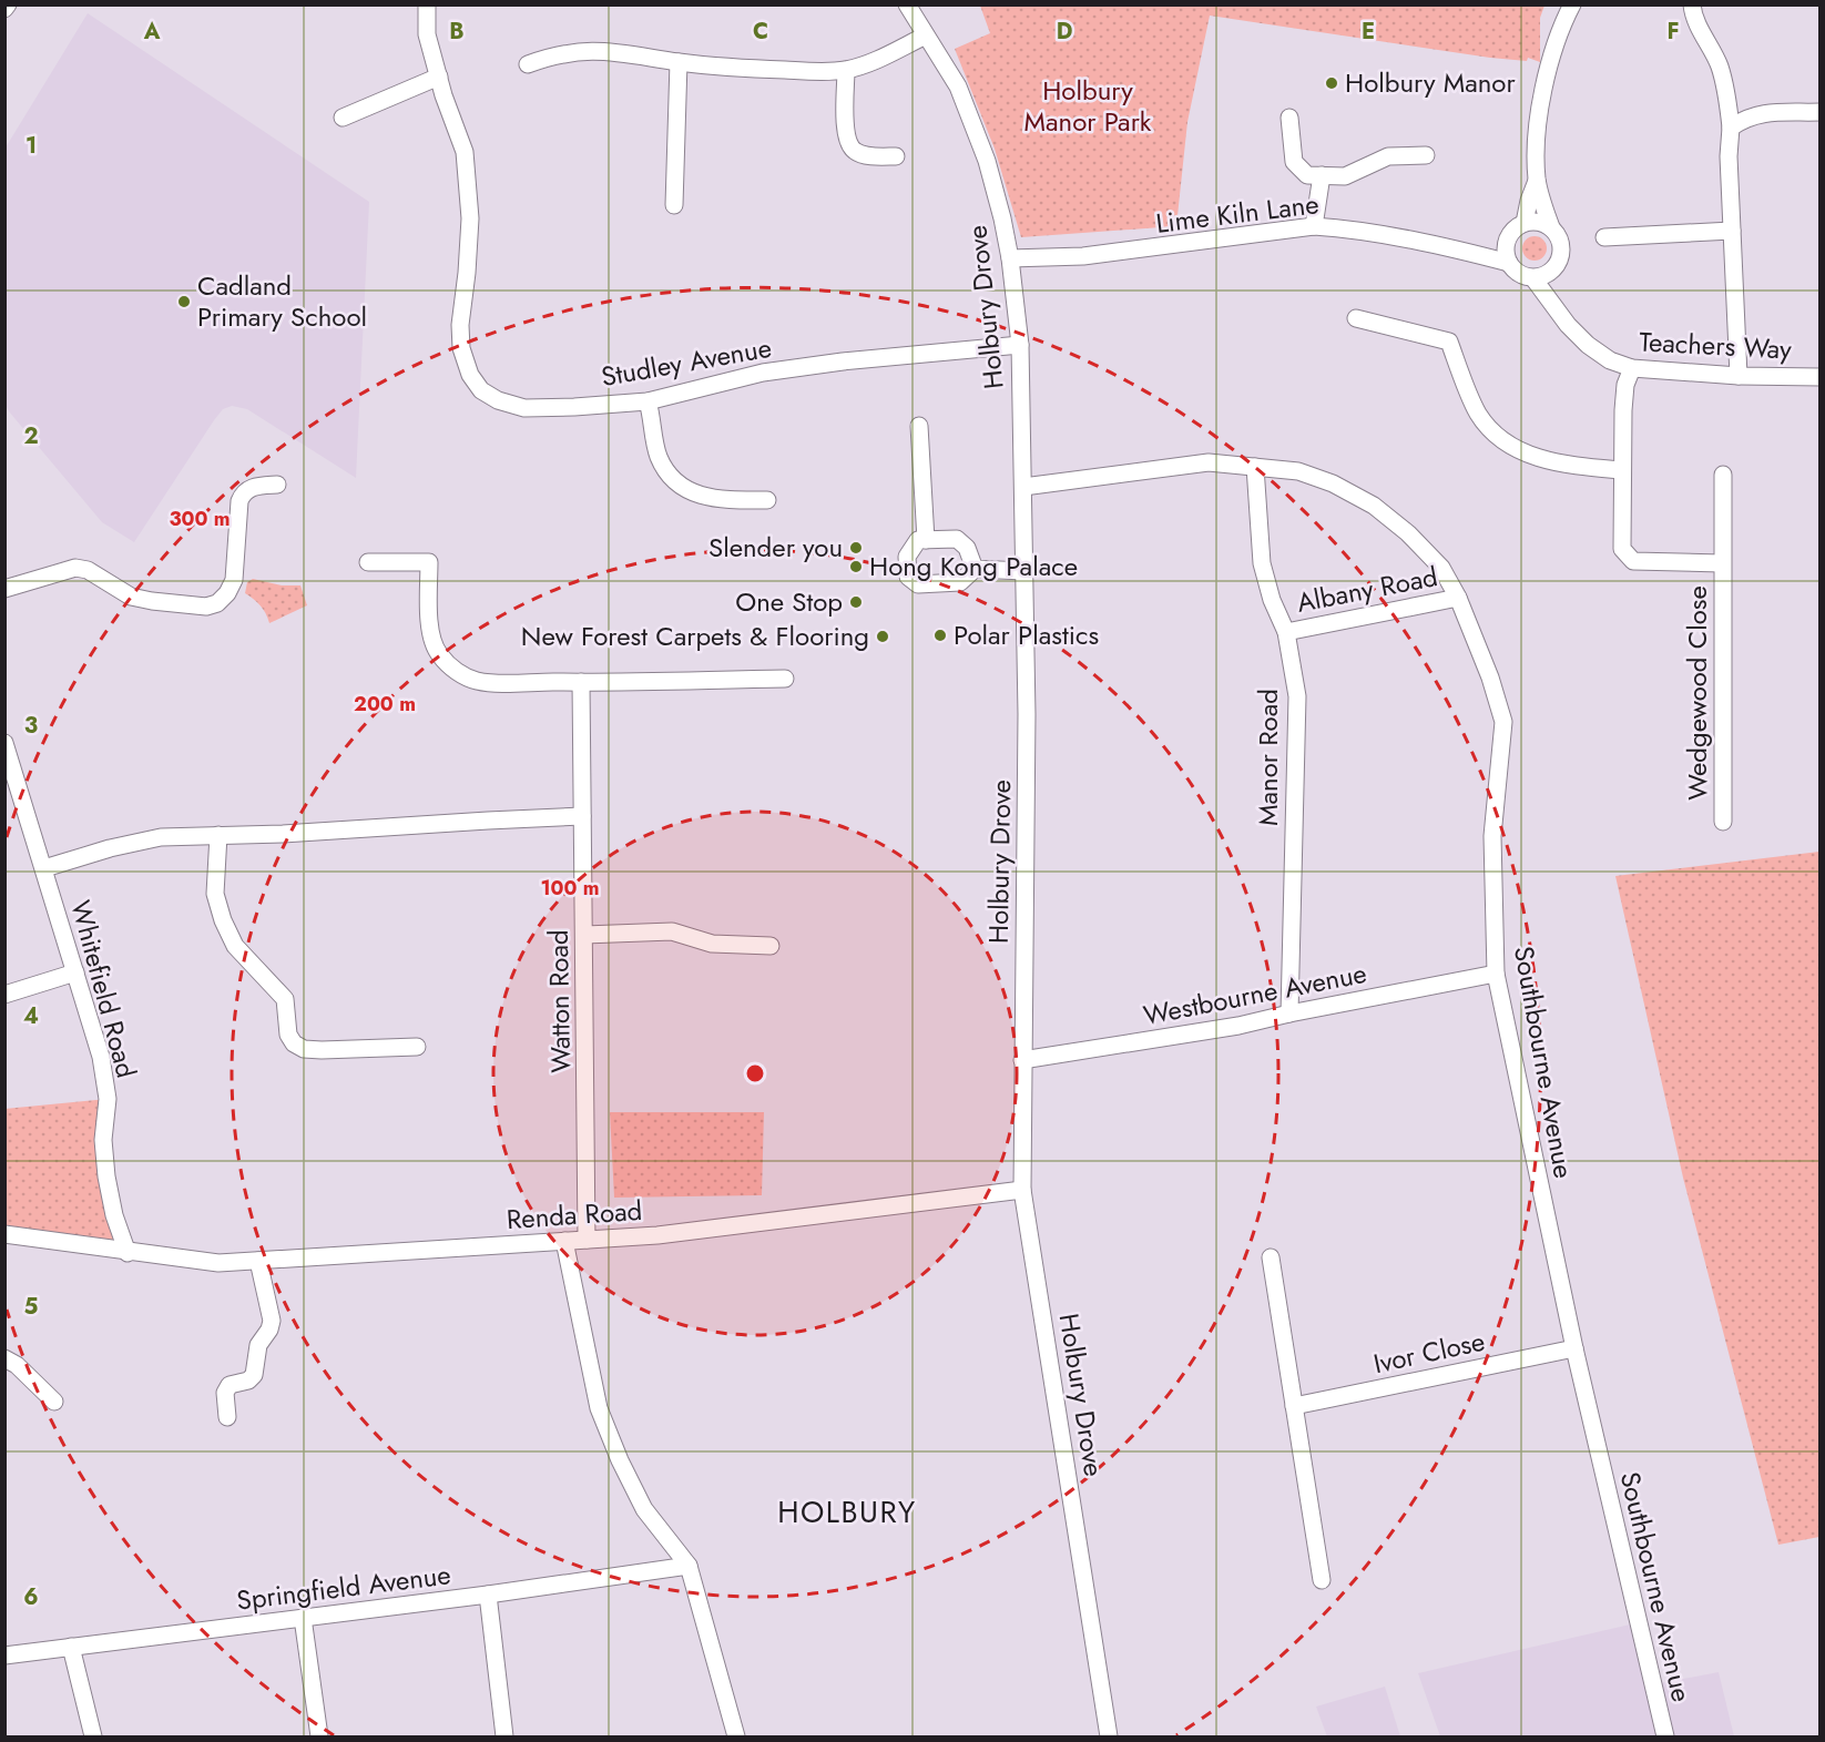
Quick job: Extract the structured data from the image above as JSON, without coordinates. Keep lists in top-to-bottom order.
{
  "streets": {
    "street": [
      "Lime Kiln Lane",
      "Holbury Drove",
      "Teachers Way",
      "Studley Avenue",
      "Albany Road",
      "Wedgewood Close",
      "Manor Road",
      "Whitefield Road",
      "Westbourne Avenue",
      "Watton Road",
      "Southbourne Avenue",
      "Renda Road",
      "Ivor Close",
      "Springfield Avenue"
    ]
  },
  "crossings": [
    ["Lime Kiln Lane", "Holbury Drove"],
    ["Lime Kiln Lane", "Teachers Way"],
    ["Holbury Drove", "Studley Avenue"],
    ["Holbury Drove", "Westbourne Avenue"],
    ["Holbury Drove", "Southbourne Avenue"],
    ["Holbury Drove", "Renda Road"],
    ["Teachers Way", "Wedgewood Close"],
    ["Albany Road", "Manor Road"],
    ["Albany Road", "Southbourne Avenue"],
    ["Manor Road", "Westbourne Avenue"],
    ["Manor Road", "Southbourne Avenue"],
    ["Whitefield Road", "Renda Road"],
    ["Westbourne Avenue", "Southbourne Avenue"],
    ["Watton Road", "Renda Road"],
    ["Southbourne Avenue", "Ivor Close"]
  ],
  "districts": ["HOLBURY"],
  "parks": ["Holbury Manor Park"],
  "places": [
    "Holbury Manor",
    "Cadland Primary School",
    "Slender you",
    "Hong Kong Palace",
    "One Stop",
    "Polar Plastics",
    "New Forest Carpets & Flooring"
  ],
  "grid": {
    "columns": [
      "A",
      "B",
      "C",
      "D",
      "E",
      "F"
    ],
    "rows": [
      "1",
      "2",
      "3",
      "4",
      "5",
      "6"
    ]
  },
  "rings": ["300 m", "200 m", "100 m"]
}
